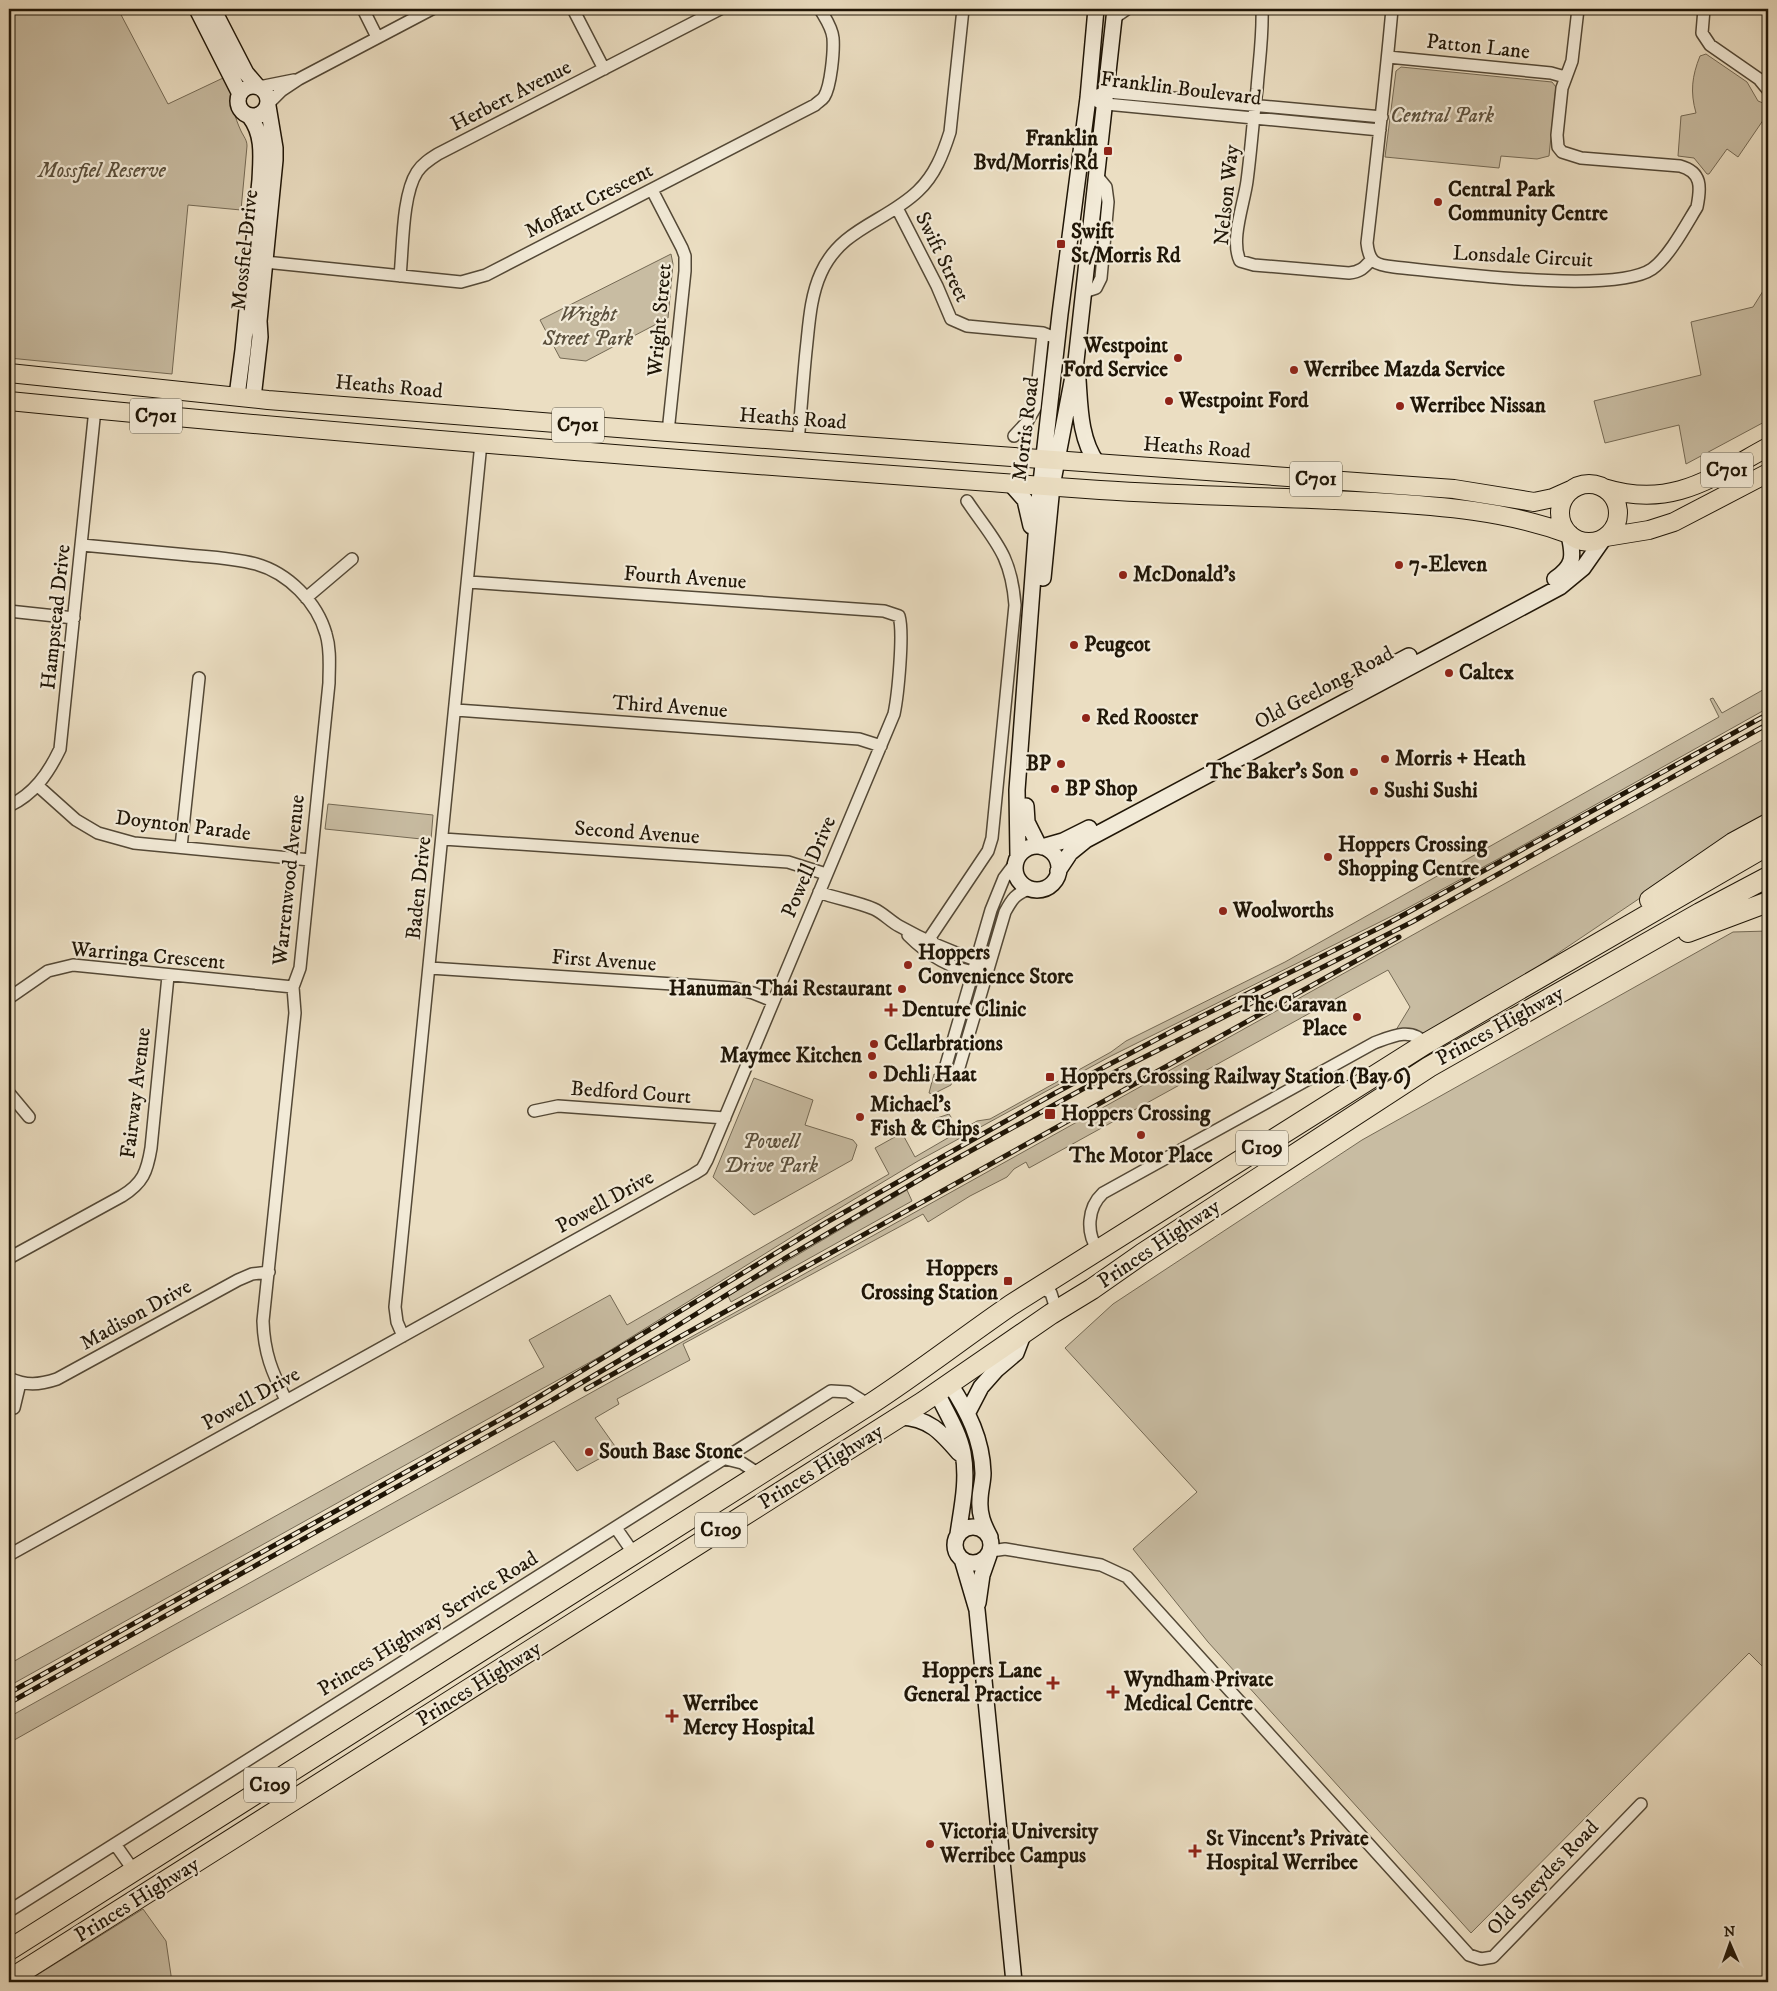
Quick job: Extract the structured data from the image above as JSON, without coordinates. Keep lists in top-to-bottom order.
{
  "streets": {
    "highway": ["Princes Highway", "C109"],
    "main road": ["Heaths Road", "C701"],
    "street": [
      "Patton Lane",
      "Franklin Boulevard",
      "Herbert Avenue",
      "Nelson Way",
      "Moffatt Crescent",
      "Mossfiel Drive",
      "Swift Street",
      "Lonsdale Circuit",
      "Wright Street",
      "Morris Road",
      "Fourth Avenue",
      "Hampstead Drive",
      "Old Geelong Road",
      "Third Avenue",
      "Doynton Parade",
      "Second Avenue",
      "Powell Drive",
      "Warrenwood Avenue",
      "Baden Drive",
      "Warringa Crescent",
      "First Avenue",
      "Fairway Avenue",
      "Bedford Court",
      "Madison Drive",
      "Princes Highway Service Road",
      "Old Sneydes Road"
    ]
  },
  "crossings": [
    ["Patton Lane", "Lonsdale Circuit"],
    ["Franklin Boulevard", "Nelson Way"],
    ["Franklin Boulevard", "Morris Road"],
    ["Herbert Avenue", "Moffatt Crescent"],
    ["Nelson Way", "Lonsdale Circuit"],
    ["Moffatt Crescent", "Mossfiel Drive"],
    ["Moffatt Crescent", "Wright Street"],
    ["Mossfiel Drive", "Heaths Road"],
    ["Swift Street", "Morris Road"],
    ["Wright Street", "Heaths Road"],
    ["Heaths Road", "C701"],
    ["Heaths Road", "Morris Road"],
    ["Heaths Road", "Old Geelong Road"],
    ["C701", "Morris Road"],
    ["C701", "Hampstead Drive"],
    ["C701", "Old Geelong Road"],
    ["C701", "Baden Drive"],
    ["Morris Road", "Old Geelong Road"],
    ["Fourth Avenue", "Powell Drive"],
    ["Fourth Avenue", "Baden Drive"],
    ["Hampstead Drive", "Doynton Parade"],
    ["Hampstead Drive", "Warrenwood Avenue"],
    ["Third Avenue", "Powell Drive"],
    ["Third Avenue", "Baden Drive"],
    ["Doynton Parade", "Warrenwood Avenue"],
    ["Second Avenue", "Powell Drive"],
    ["Second Avenue", "Baden Drive"],
    ["Powell Drive", "Warrenwood Avenue"],
    ["Powell Drive", "Baden Drive"],
    ["Powell Drive", "First Avenue"],
    ["Powell Drive", "Bedford Court"],
    ["Warrenwood Avenue", "Warringa Crescent"],
    ["Warrenwood Avenue", "Madison Drive"],
    ["Baden Drive", "First Avenue"],
    ["Warringa Crescent", "Fairway Avenue"],
    ["Princes Highway", "Princes Highway Service Road"]
  ],
  "parks": [
    "Central Park",
    "Mossfiel Reserve",
    "Wright Street Park",
    "Powell Drive Park"
  ],
  "places": {
    "transit": [
      "Franklin Bvd/Morris Rd",
      "Swift St/Morris Rd",
      "Hoppers Crossing Railway Station (Bay 6)",
      "Hoppers Crossing",
      "Hoppers Crossing Station"
    ],
    "other": [
      "Central Park Community Centre",
      "Westpoint Ford Service",
      "Werribee Mazda Service",
      "Westpoint Ford",
      "Werribee Nissan",
      "7-Eleven",
      "McDonald's",
      "Peugeot",
      "Caltex",
      "Red Rooster",
      "Morris + Heath",
      "BP",
      "The Baker's Son",
      "BP Shop",
      "Sushi Sushi",
      "Hoppers Crossing Shopping Centre",
      "Woolworths",
      "Hoppers Convenience Store",
      "Hanuman Thai Restaurant",
      "The Caravan Place",
      "Cellarbrations",
      "Maymee Kitchen",
      "Dehli Haat",
      "Michael's Fish & Chips",
      "The Motor Place",
      "South Base Stone",
      "Victoria University Werribee Campus"
    ],
    "health": [
      "Denture Clinic",
      "Hoppers Lane General Practice",
      "Wyndham Private Medical Centre",
      "Werribee Mercy Hospital",
      "St Vincent's Private Hospital Werribee"
    ]
  },
  "north": "top"
}
